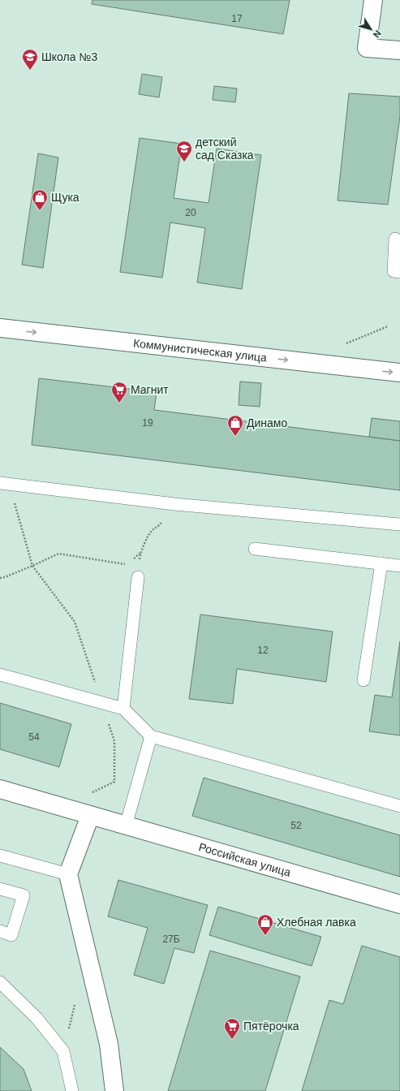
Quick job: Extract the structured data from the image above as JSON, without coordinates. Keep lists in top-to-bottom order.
{
  "streets": {
    "street": ["Коммунистическая улица", "Российская улица"]
  },
  "one_way": ["Коммунистическая улица"],
  "places": {
    "school or university": ["Школа №3", "детский сад Сказка"],
    "shop": ["Щука", "Динамо", "Хлебная лавка"],
    "supermarket": ["Магнит", "Пятёрочка"]
  },
  "house_numbers": [
    "17",
    "20",
    "19",
    "12",
    "54",
    "52",
    "27Б"
  ],
  "north": "bottom right"
}
